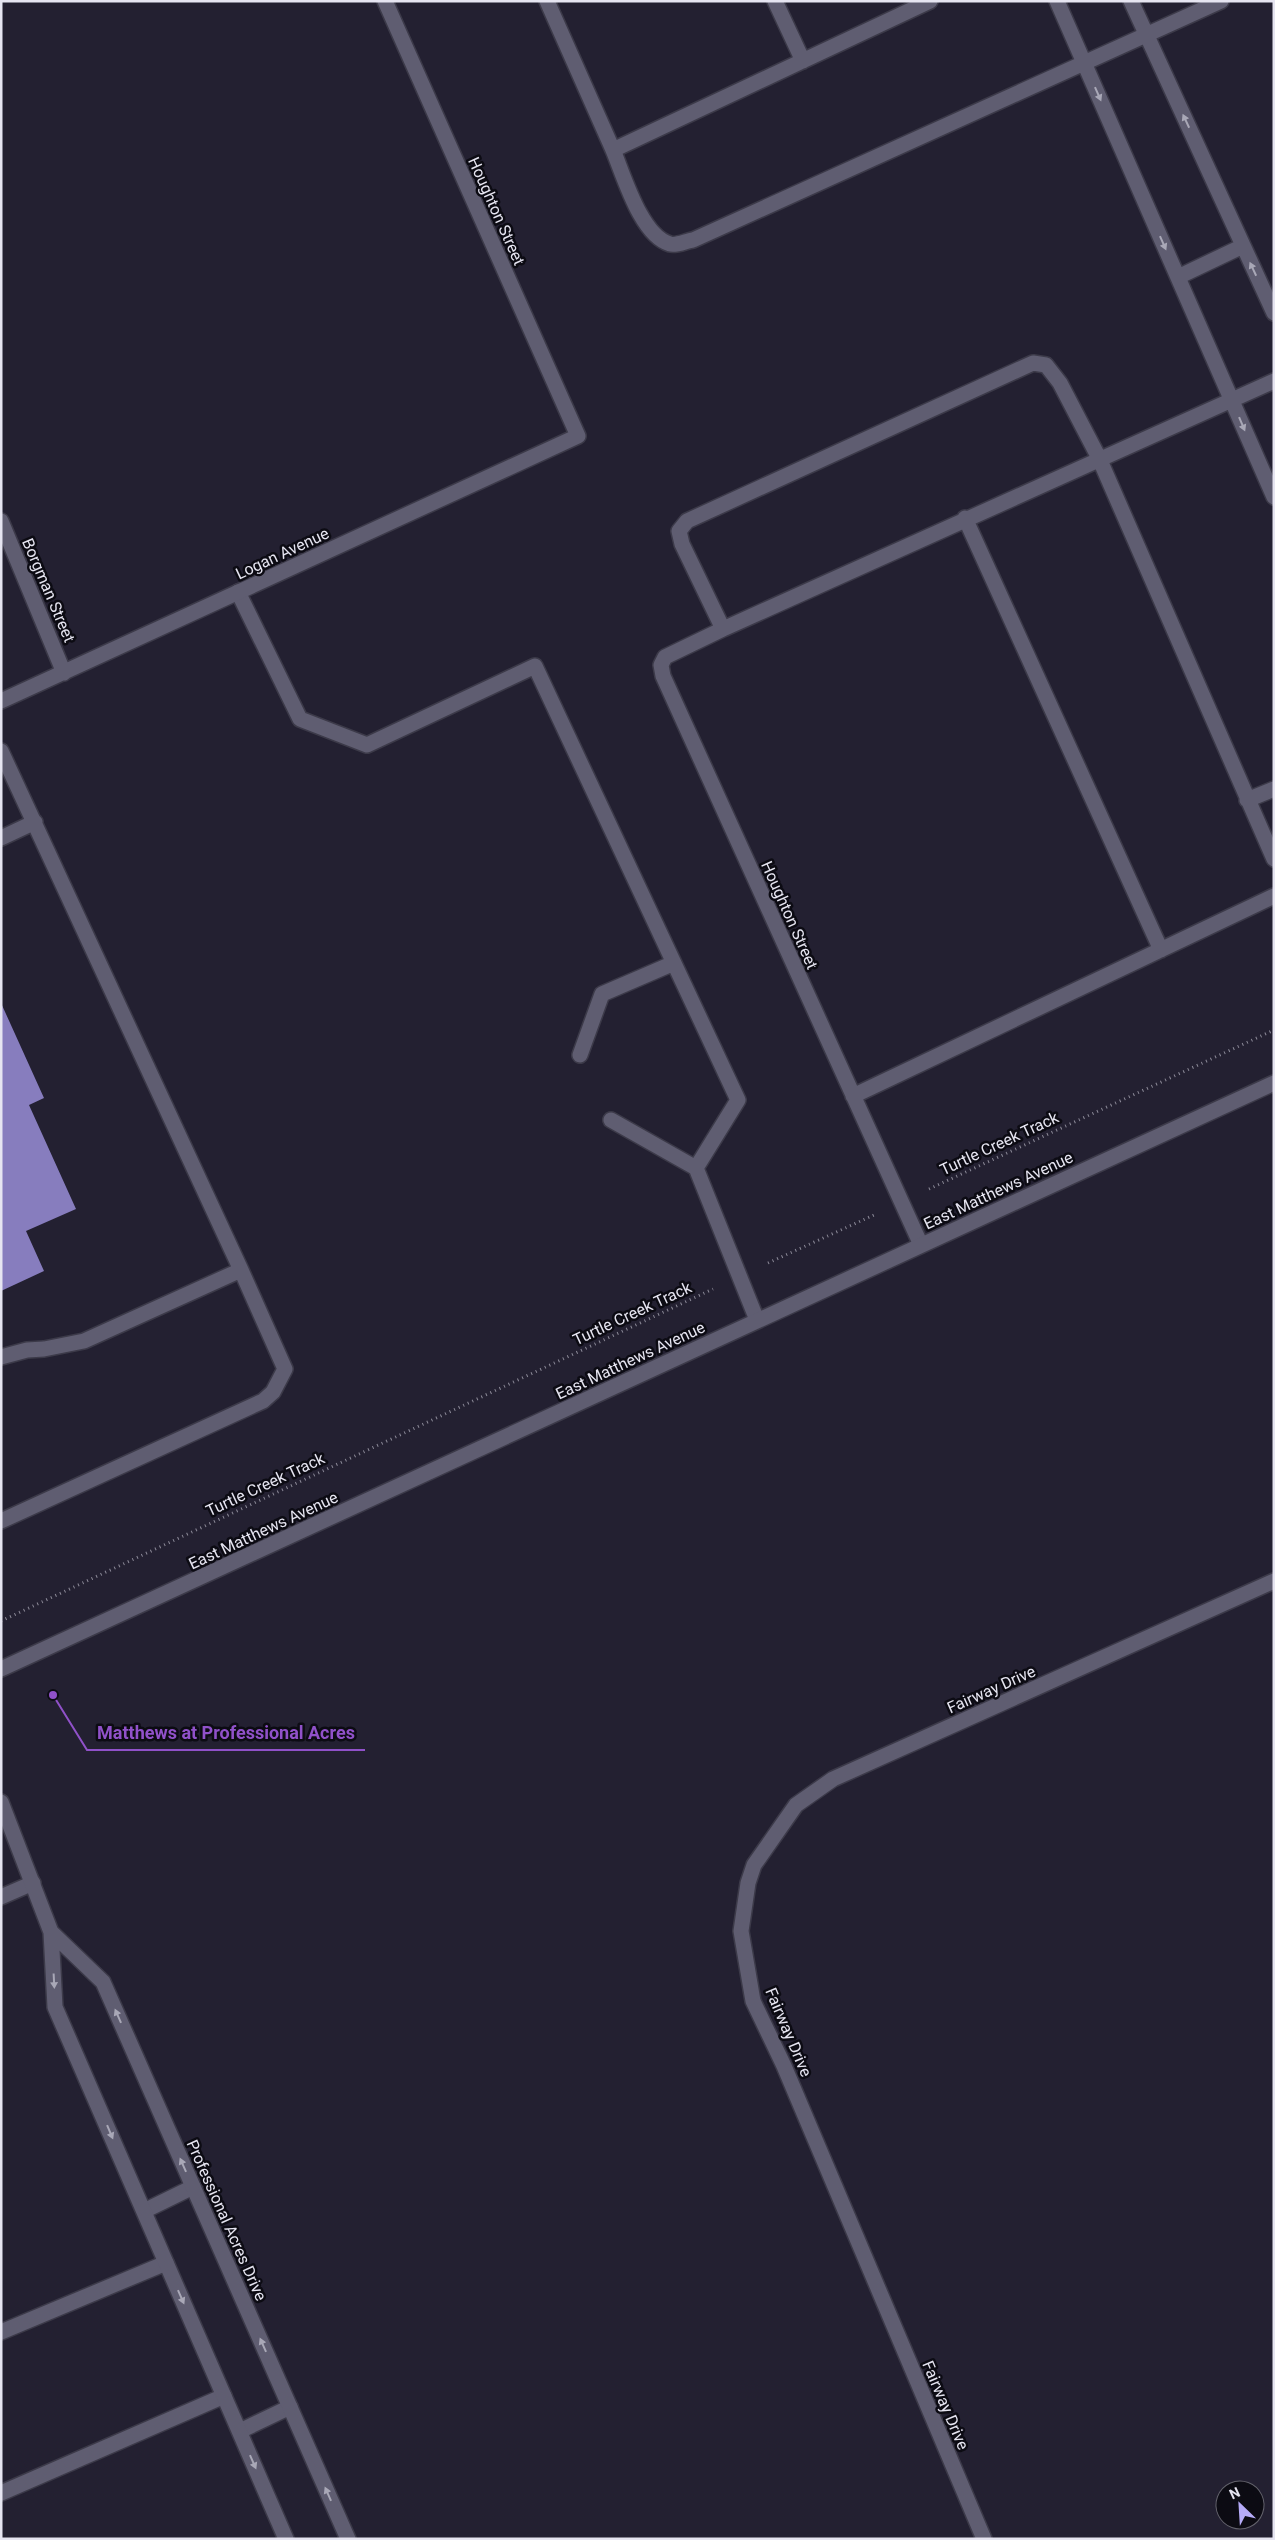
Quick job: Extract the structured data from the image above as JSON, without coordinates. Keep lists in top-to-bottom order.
{
  "streets": {
    "street": [
      "Houghton Street",
      "Logan Avenue",
      "Borgman Street",
      "East Matthews Avenue",
      "Fairway Drive",
      "Professional Acres Drive"
    ],
    "path": ["Turtle Creek Track"]
  },
  "crossings": [
    ["Houghton Street", "Logan Avenue"],
    ["Houghton Street", "Turtle Creek Track"],
    ["Houghton Street", "East Matthews Avenue"],
    ["Logan Avenue", "Borgman Street"]
  ],
  "places": ["Matthews at Professional Acres"],
  "north": "top left"
}
